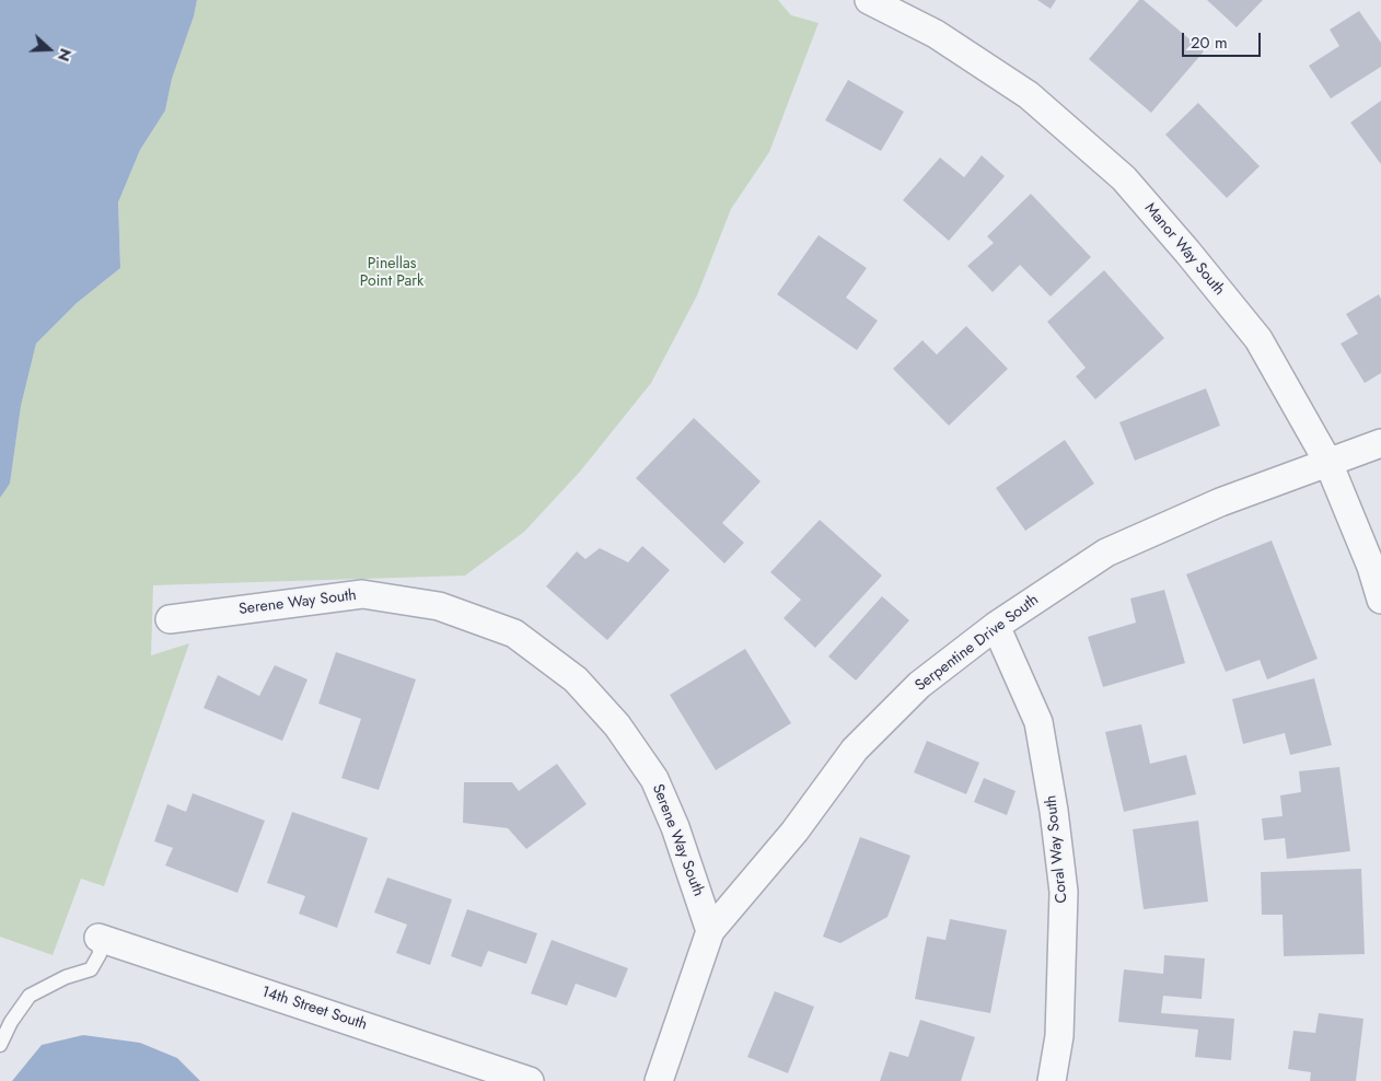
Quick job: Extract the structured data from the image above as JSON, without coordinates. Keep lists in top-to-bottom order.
{
  "streets": {
    "street": [
      "Manor Way South",
      "Serene Way South",
      "Serpentine Drive South",
      "Coral Way South",
      "14th Street South"
    ]
  },
  "crossings": [
    ["Manor Way South", "Serpentine Drive South"],
    ["Serene Way South", "Serpentine Drive South"],
    ["Serpentine Drive South", "Coral Way South"]
  ],
  "parks": ["Pinellas Point Park"],
  "scale_bar": "20 m",
  "north": "right"
}
